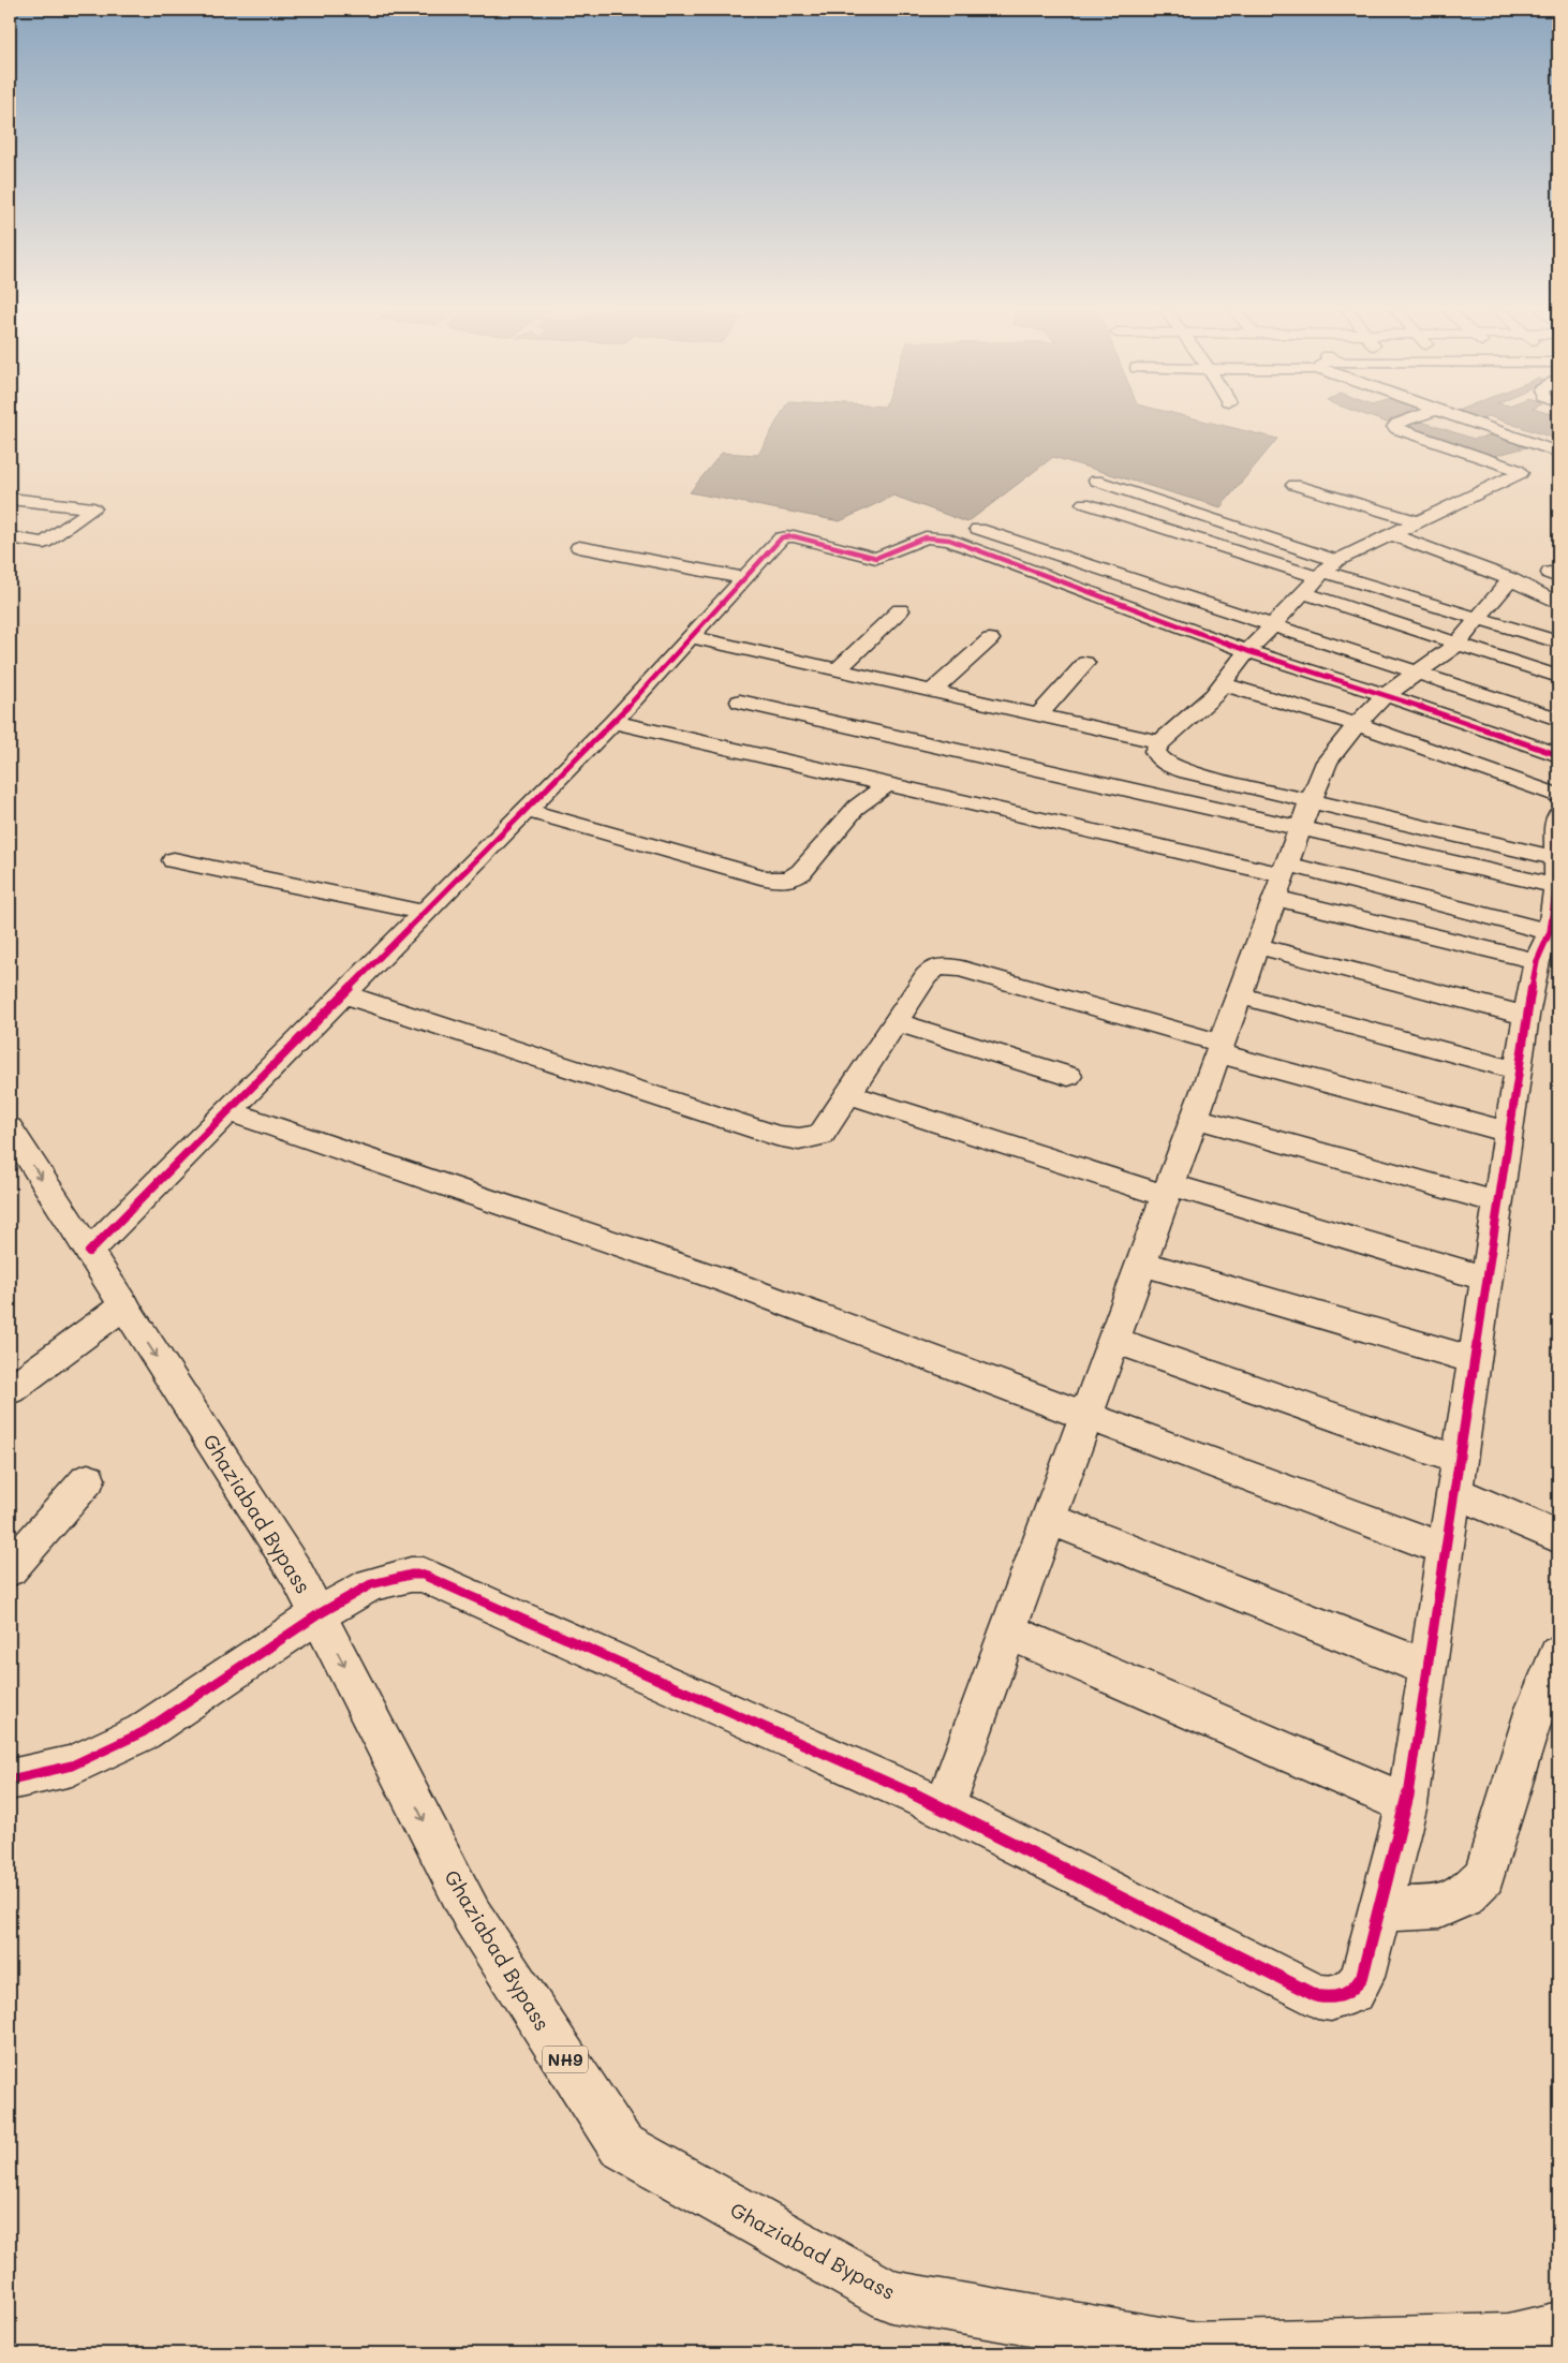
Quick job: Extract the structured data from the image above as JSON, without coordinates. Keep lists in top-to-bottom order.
{
  "streets": {
    "main road": ["Ghaziabad Bypass", "NH9"]
  },
  "one_way": ["Ghaziabad Bypass"]
}
